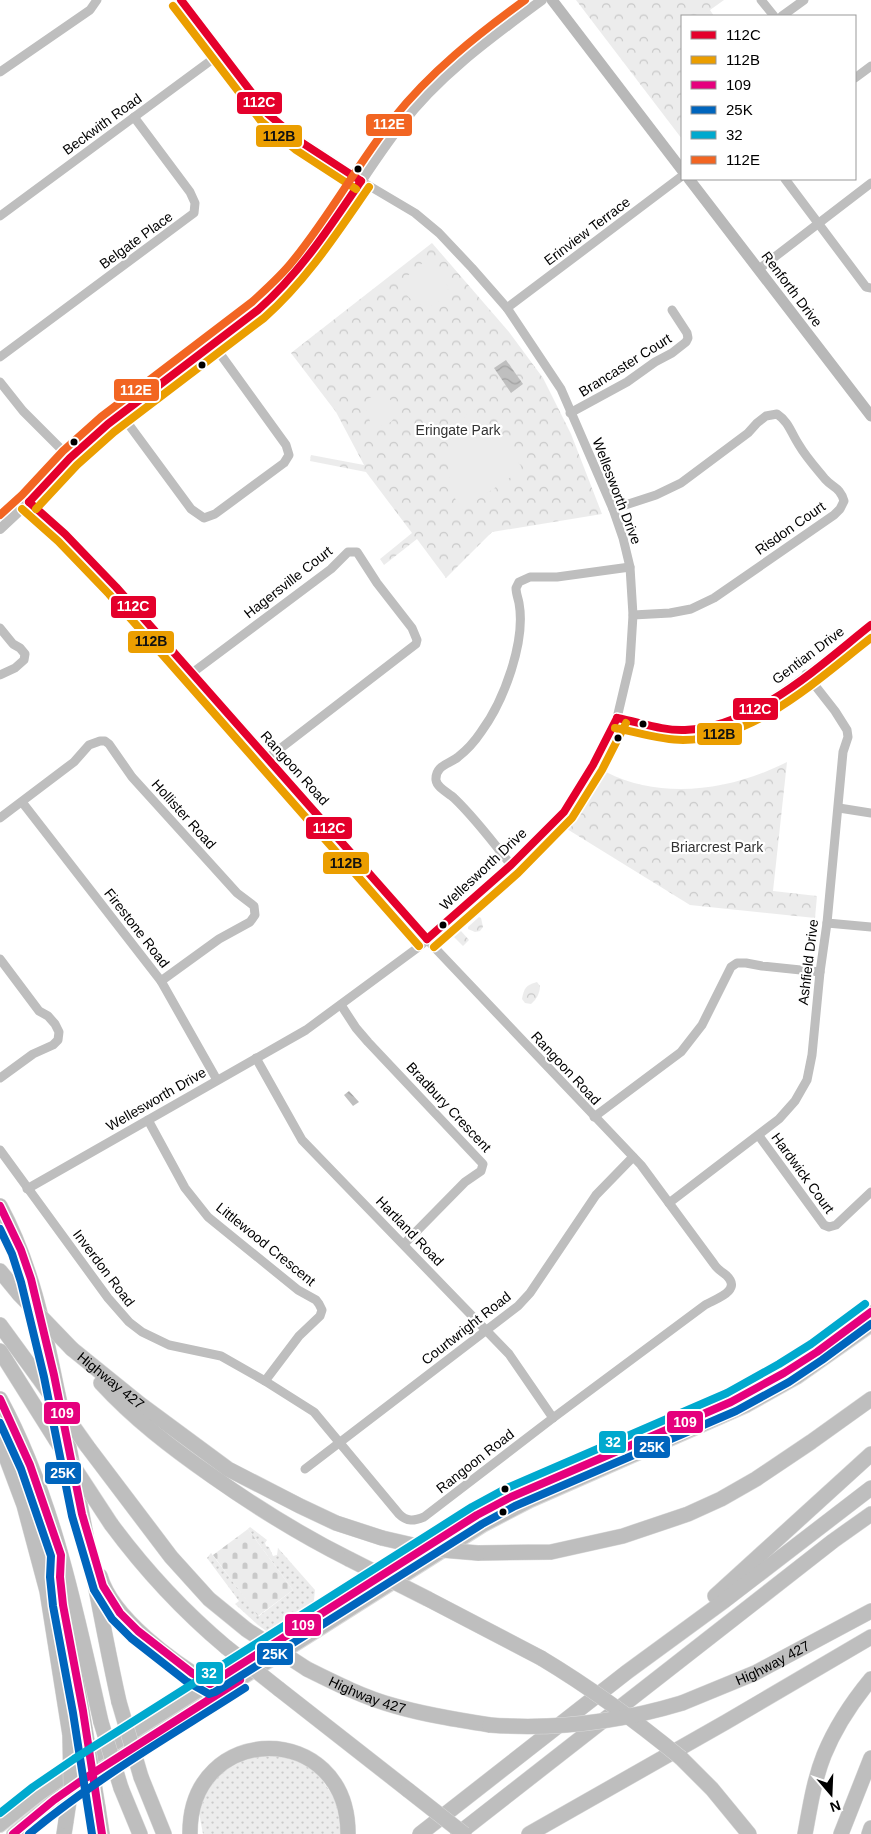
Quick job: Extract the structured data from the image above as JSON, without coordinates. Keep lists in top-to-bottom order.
{
  "streets": {
    "highway": ["Highway 427"],
    "main road": ["Renforth Drive"],
    "street": [
      "Beckwith Road",
      "Erinview Terrace",
      "Belgate Place",
      "Brancaster Court",
      "Wellesworth Drive",
      "Risdon Court",
      "Hagersville Court",
      "Gentian Drive",
      "Rangoon Road",
      "Hollister Road",
      "Firestone Road",
      "Ashfield Drive",
      "Bradbury Crescent",
      "Hardwick Court",
      "Hartland Road",
      "Littlewood Crescent",
      "Inverdon Road",
      "Courtwright Road"
    ]
  },
  "crossings": [
    ["Beckwith Road", "Belgate Place"],
    ["Beckwith Road", "Wellesworth Drive"],
    ["Erinview Terrace", "Wellesworth Drive"],
    ["Brancaster Court", "Wellesworth Drive"],
    ["Wellesworth Drive", "Risdon Court"],
    ["Wellesworth Drive", "Gentian Drive"],
    ["Wellesworth Drive", "Rangoon Road"],
    ["Wellesworth Drive", "Firestone Road"],
    ["Wellesworth Drive", "Bradbury Crescent"],
    ["Wellesworth Drive", "Hartland Road"],
    ["Wellesworth Drive", "Littlewood Crescent"],
    ["Wellesworth Drive", "Inverdon Road"],
    ["Hagersville Court", "Rangoon Road"],
    ["Gentian Drive", "Ashfield Drive"],
    ["Rangoon Road", "Ashfield Drive"],
    ["Rangoon Road", "Hartland Road"],
    ["Rangoon Road", "Inverdon Road"],
    ["Rangoon Road", "Courtwright Road"],
    ["Hollister Road", "Firestone Road"],
    ["Ashfield Drive", "Hardwick Court"],
    ["Bradbury Crescent", "Hartland Road"],
    ["Hartland Road", "Courtwright Road"],
    ["Littlewood Crescent", "Inverdon Road"],
    ["Inverdon Road", "Courtwright Road"]
  ],
  "parks": ["Eringate Park", "Briarcrest Park"],
  "lines": [
    "transit line 112C",
    "transit line 112E",
    "transit line 112B",
    "transit line 109",
    "transit line 25K",
    "transit line 32"
  ],
  "legend": [
    "112C",
    "112B",
    "109",
    "25K",
    "32",
    "112E"
  ],
  "north": "bottom"
}
